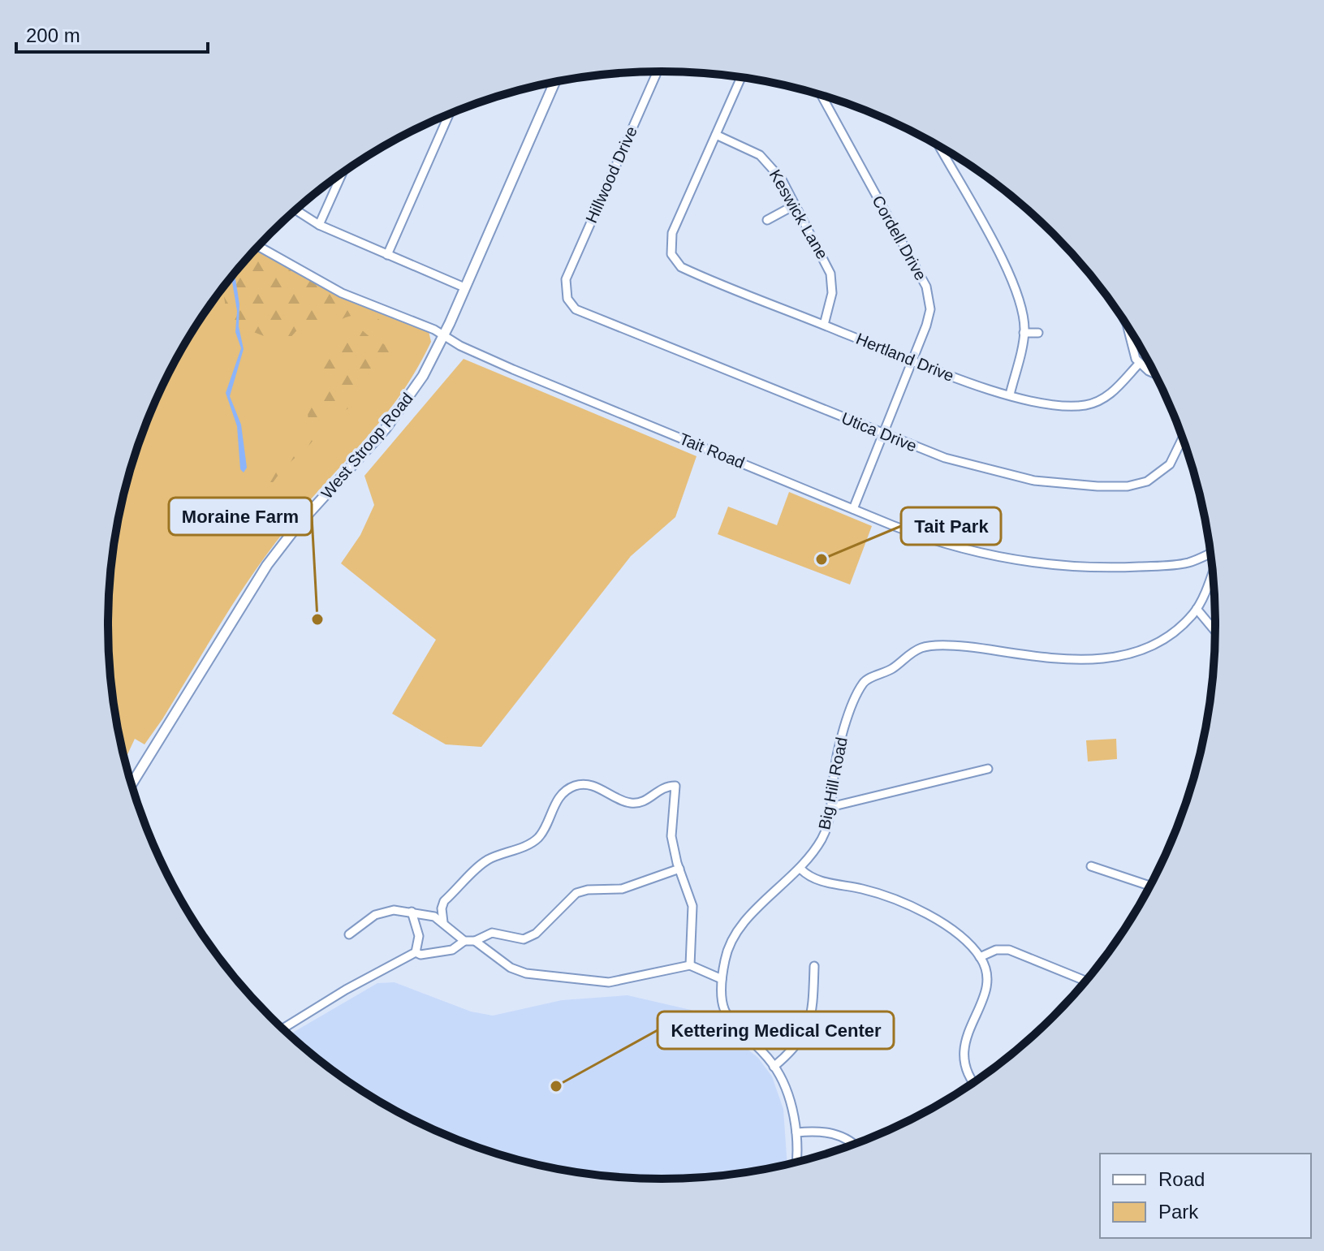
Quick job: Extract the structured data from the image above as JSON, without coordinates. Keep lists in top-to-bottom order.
{
  "streets": {
    "main road": ["West Stroop Road"],
    "street": [
      "Hillwood Drive",
      "Keswick Lane",
      "Cordell Drive",
      "Hertland Drive",
      "Utica Drive",
      "Tait Road",
      "Big Hill Road"
    ]
  },
  "crossings": [
    ["Hillwood Drive", "Utica Drive"],
    ["Keswick Lane", "Hertland Drive"],
    ["Cordell Drive", "Hertland Drive"],
    ["Cordell Drive", "Utica Drive"],
    ["Cordell Drive", "Tait Road"],
    ["West Stroop Road", "Tait Road"]
  ],
  "places": ["Tait Park", "Moraine Farm", "Kettering Medical Center"],
  "legend": ["Road", "Park"],
  "scale_bar": "200 m"
}
